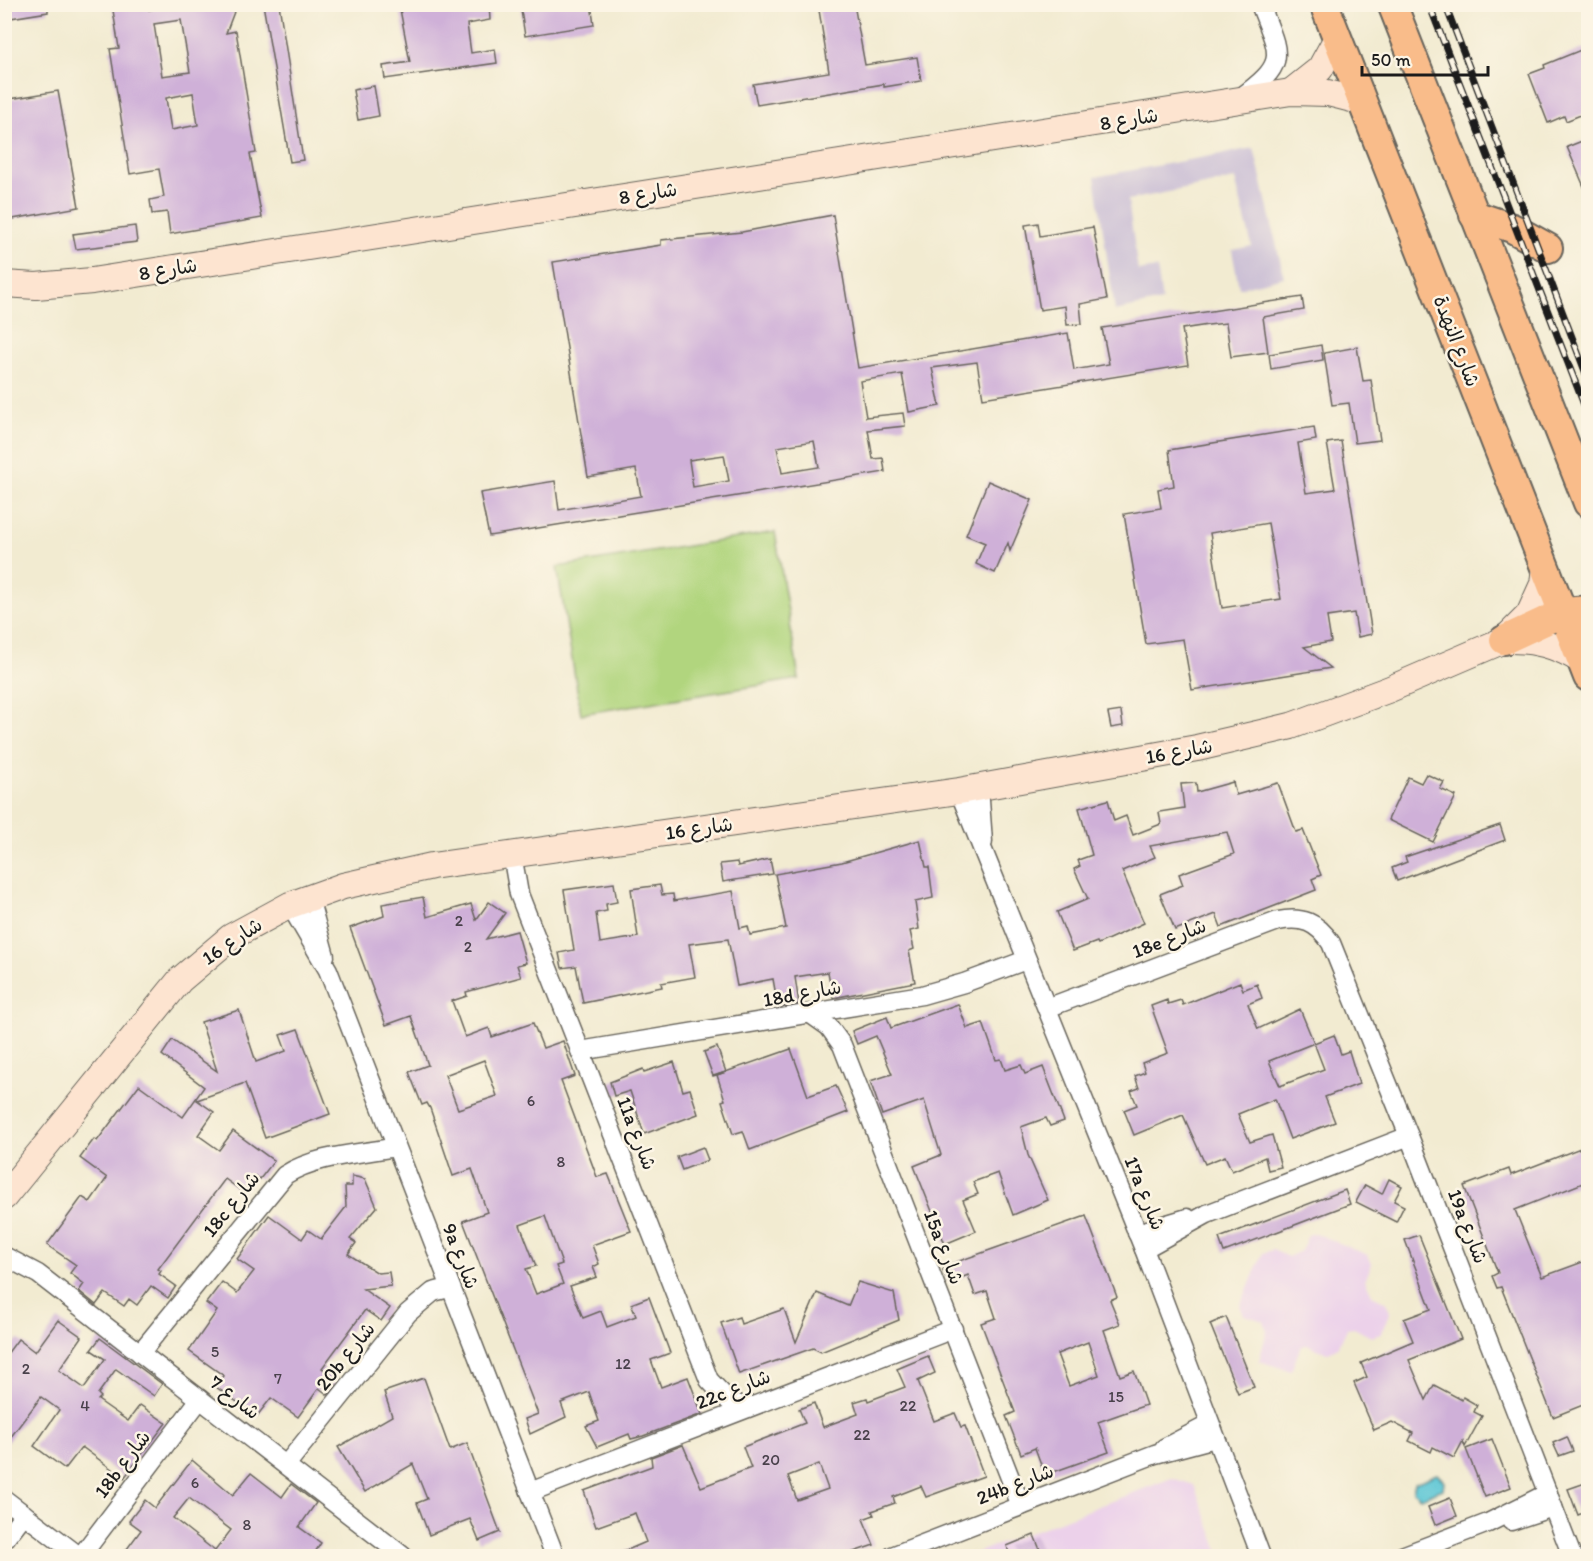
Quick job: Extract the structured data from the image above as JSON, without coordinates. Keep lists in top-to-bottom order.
{
  "streets": {
    "main road": ["شارع النهدة"],
    "street": [
      "شارع 8",
      "شارع 16",
      "18e شارع",
      "18d شارع",
      "11a شارع",
      "17a شارع",
      "18c شارع",
      "19a شارع",
      "15a شارع",
      "9a شارع",
      "20b شارع",
      "22c شارع",
      "شارع 7",
      "18b شارع",
      "24b شارع"
    ]
  },
  "crossings": [
    ["شارع 8", "شارع النهدة"],
    ["شارع النهدة", "شارع 16"],
    ["شارع 16", "11a شارع"],
    ["شارع 16", "17a شارع"],
    ["شارع 16", "9a شارع"],
    ["18e شارع", "17a شارع"],
    ["18e شارع", "19a شارع"],
    ["18d شارع", "11a شارع"],
    ["18d شارع", "17a شارع"],
    ["18d شارع", "15a شارع"],
    ["11a شارع", "22c شارع"],
    ["17a شارع", "24b شارع"],
    ["18c شارع", "9a شارع"],
    ["18c شارع", "شارع 7"],
    ["15a شارع", "22c شارع"],
    ["15a شارع", "24b شارع"],
    ["9a شارع", "20b شارع"],
    ["9a شارع", "22c شارع"],
    ["20b شارع", "شارع 7"],
    ["شارع 7", "18b شارع"]
  ],
  "house_numbers": [
    "2",
    "2",
    "6",
    "8",
    "5",
    "12",
    "2",
    "7",
    "15",
    "4",
    "22",
    "22",
    "20",
    "6",
    "8"
  ],
  "scale_bar": "50 m"
}
